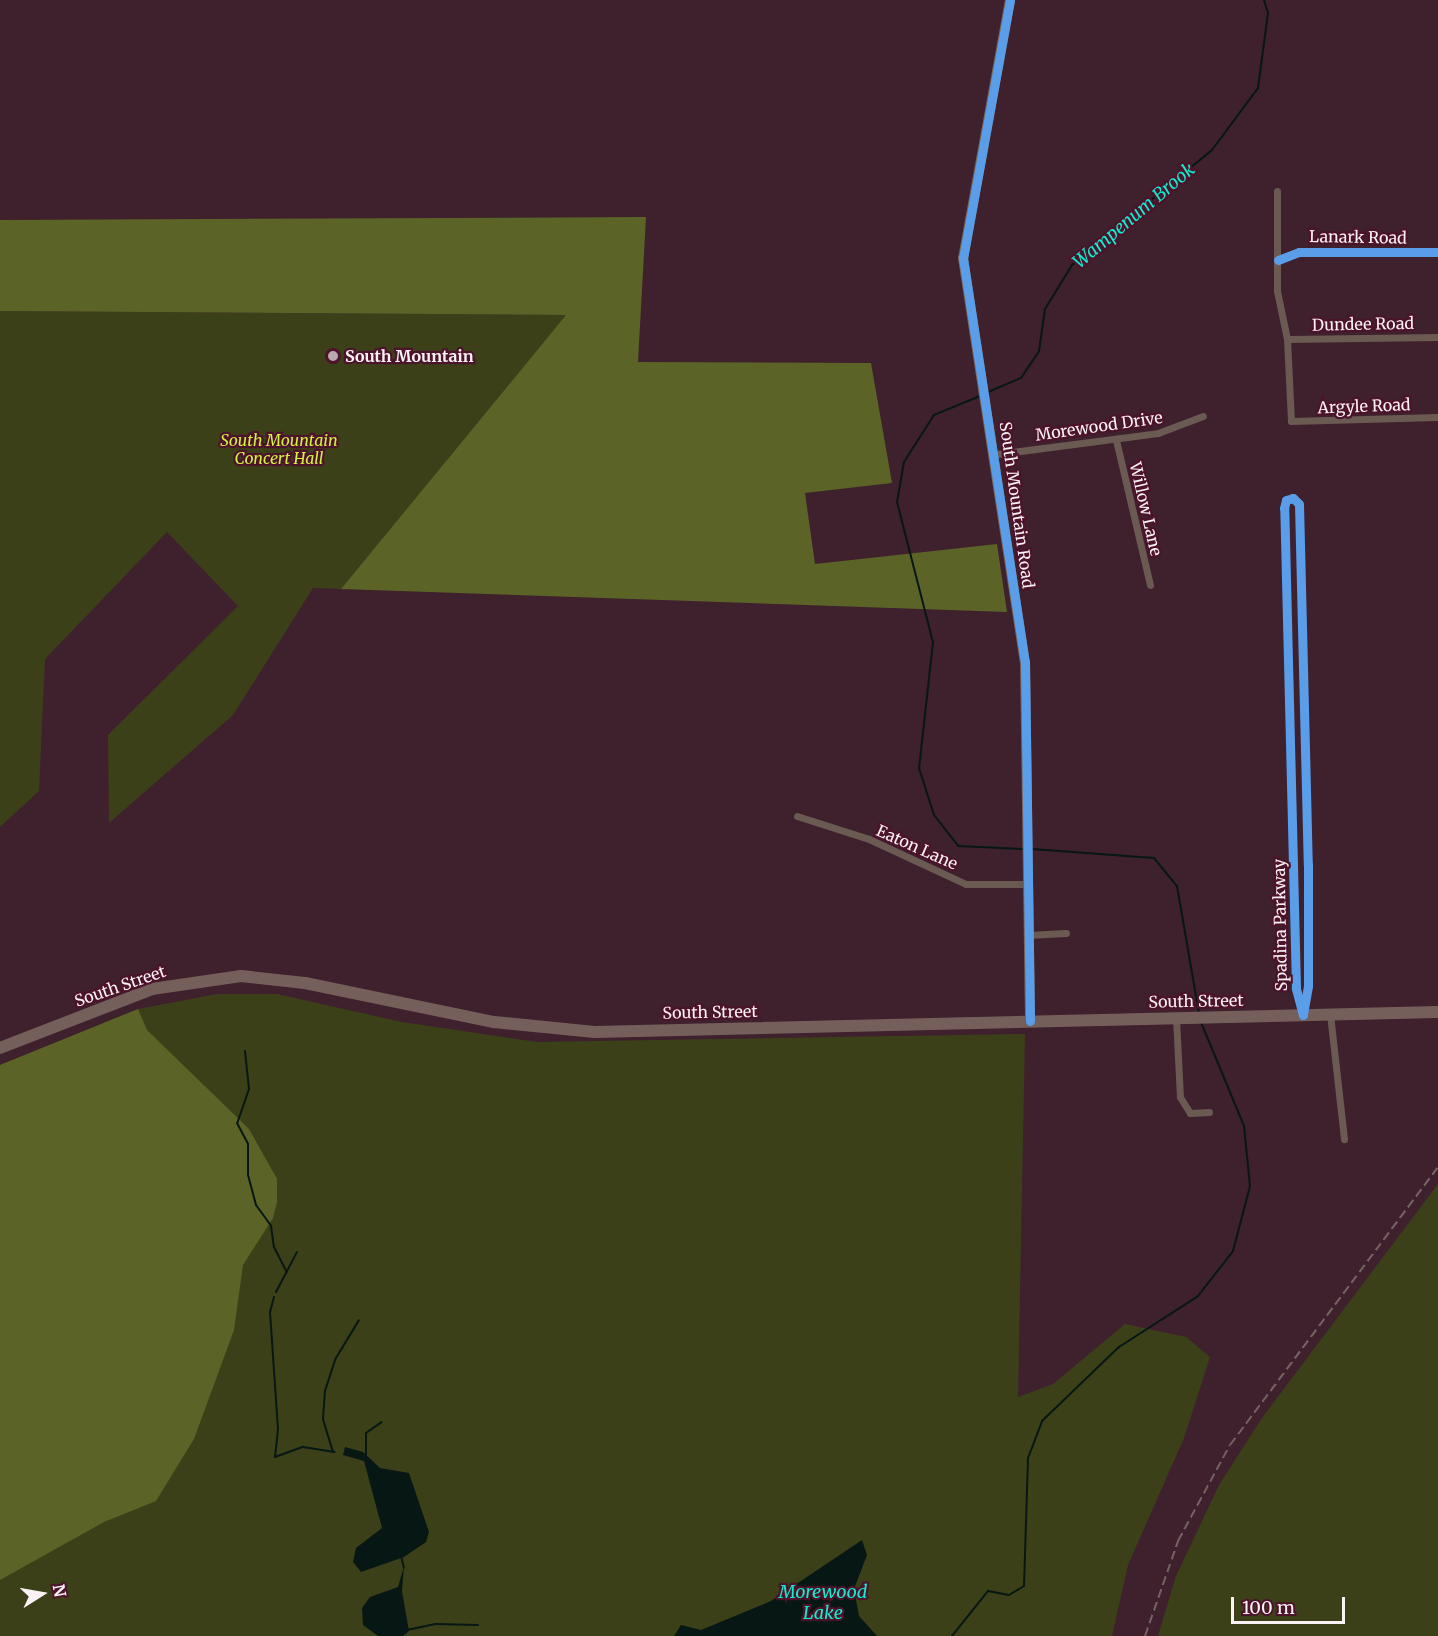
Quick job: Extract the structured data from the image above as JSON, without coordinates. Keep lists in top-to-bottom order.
{
  "streets": {
    "highway": ["South Street"],
    "street": [
      "Lanark Road",
      "Dundee Road",
      "Argyle Road",
      "Morewood Drive",
      "South Mountain Road",
      "Willow Lane",
      "Eaton Lane",
      "Spadina Parkway"
    ]
  },
  "crossings": [
    ["Dundee Road", "Argyle Road"],
    ["Morewood Drive", "South Mountain Road"],
    ["Morewood Drive", "Willow Lane"],
    ["South Mountain Road", "Eaton Lane"],
    ["South Mountain Road", "South Street"],
    ["Spadina Parkway", "South Street"]
  ],
  "water": ["Wampenum Brook", "Morewood Lake"],
  "parks": ["South Mountain Concert Hall"],
  "places": ["South Mountain"],
  "scale_bar": "100 m",
  "north": "right"
}
